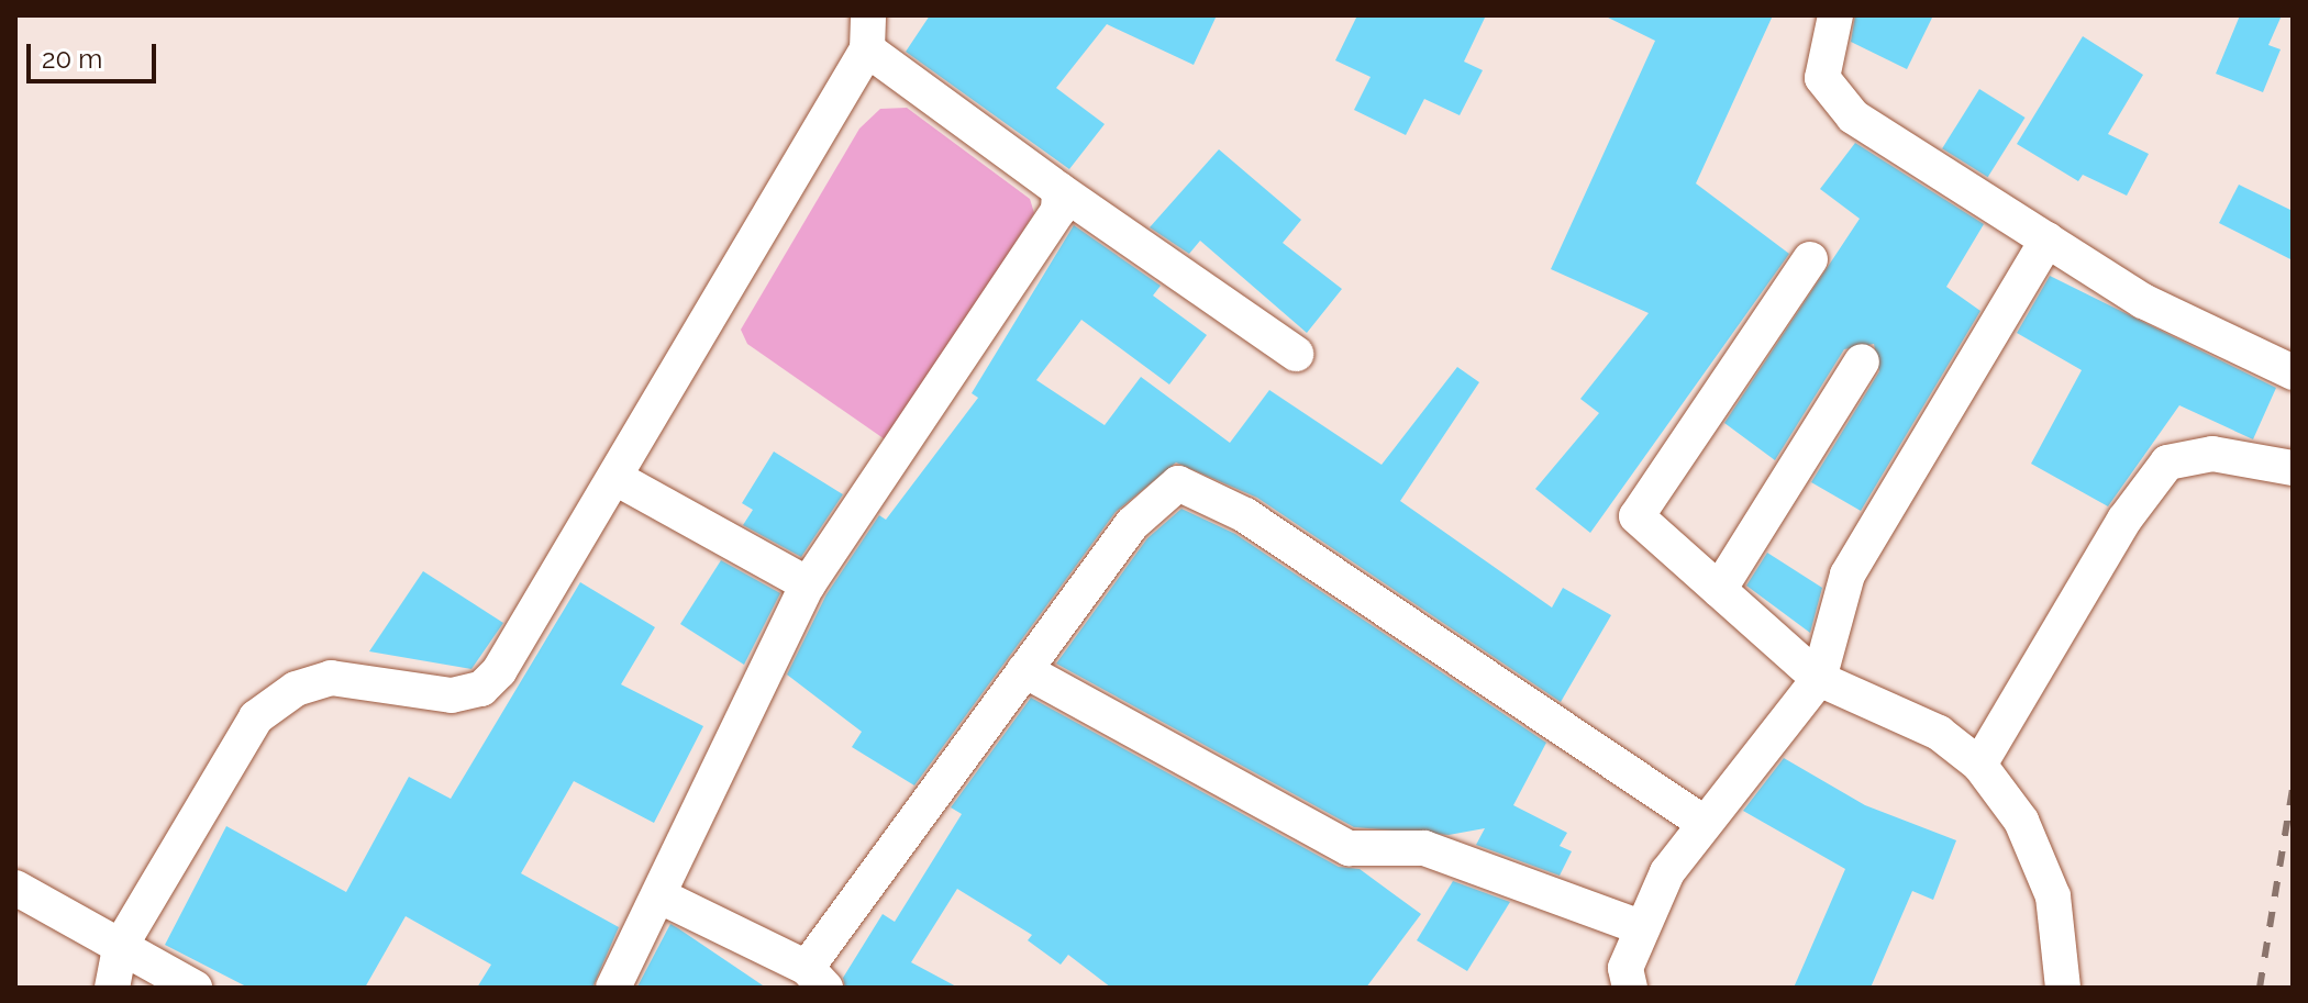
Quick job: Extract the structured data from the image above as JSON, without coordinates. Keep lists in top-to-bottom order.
{
  "scale_bar": "20 m"
}
